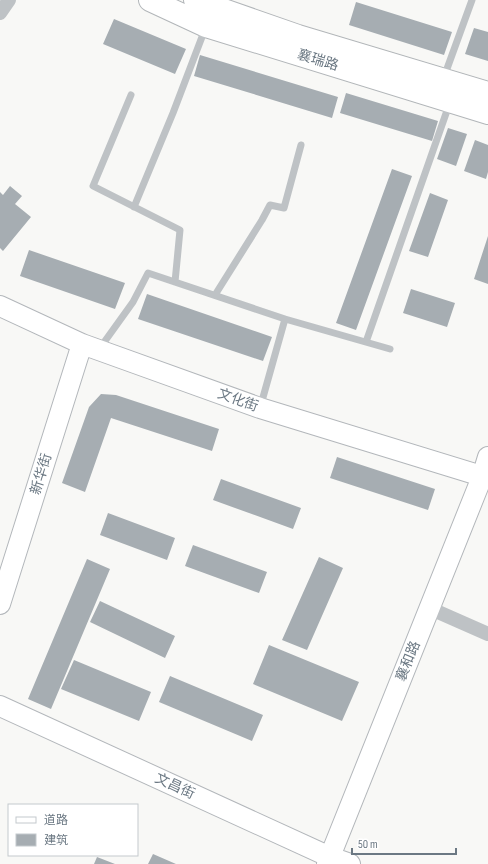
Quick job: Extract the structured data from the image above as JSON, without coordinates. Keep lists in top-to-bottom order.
{
  "streets": {
    "main road": [
      "襄瑞路",
      "文化街",
      "新华街",
      "襄和路",
      "文昌街"
    ]
  },
  "crossings": [
    ["文化街", "新华街"],
    ["文化街", "襄和路"],
    ["襄和路", "文昌街"]
  ],
  "legend": ["道路", "建筑"],
  "scale_bar": "50 m"
}
